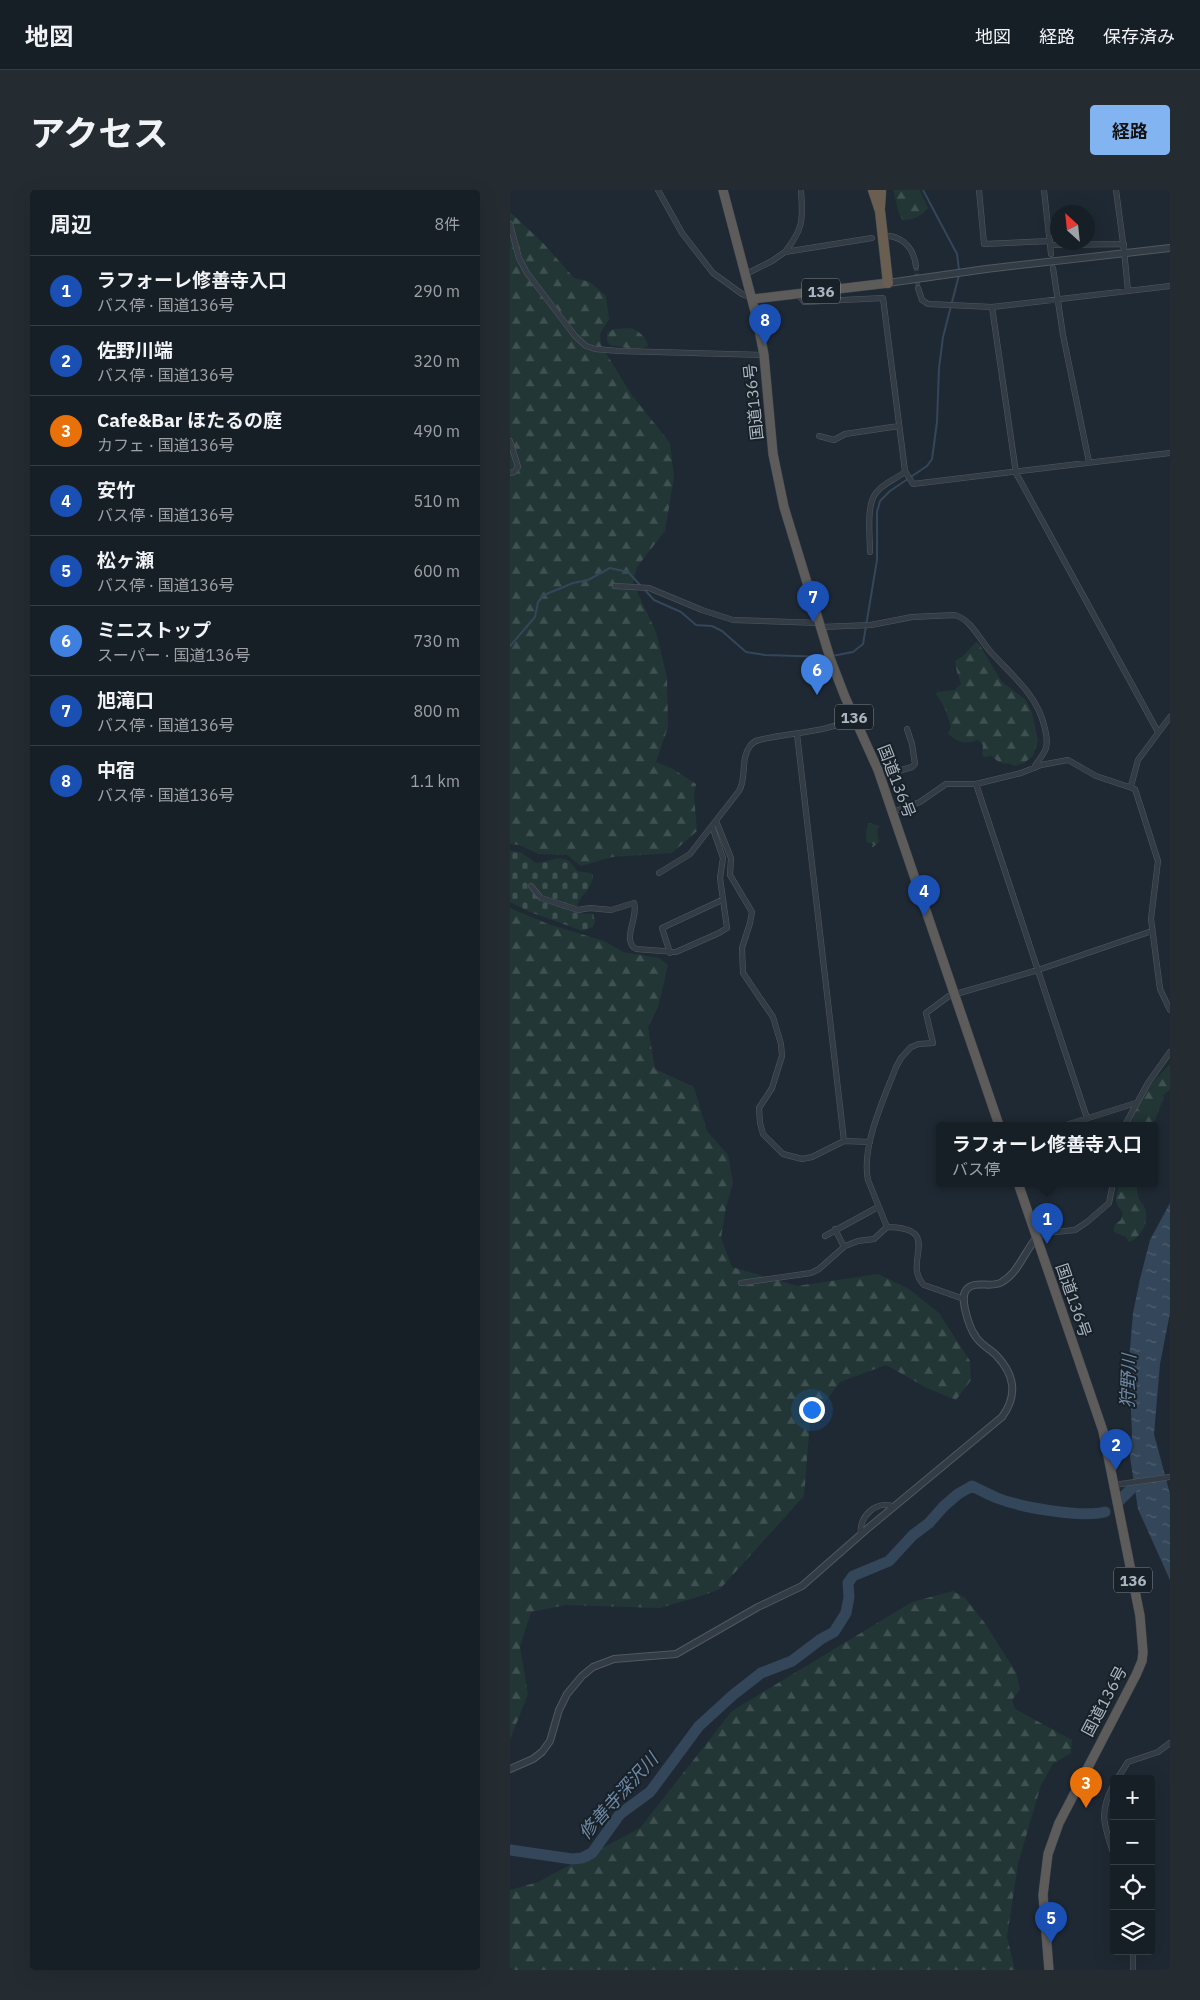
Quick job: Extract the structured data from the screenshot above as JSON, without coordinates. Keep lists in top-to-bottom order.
{
  "streets": {
    "highway": ["136", "国道136号"]
  },
  "crossings": [
    ["136", "国道136号"]
  ],
  "water": ["狩野川", "修善寺深沢川"],
  "north": "top left",
  "page": {
    "header": "地図",
    "nav": ["地図", "経路", "保存済み"],
    "title": "アクセス",
    "buttons": "経路",
    "heading": ["周辺", "8件"],
    "list": [
      {
        "mark": "1",
        "name": "ラフォーレ修善寺入口",
        "note": "バス停 · 国道136号",
        "value": "290 m"
      },
      {
        "mark": "2",
        "name": "佐野川端",
        "note": "バス停 · 国道136号",
        "value": "320 m"
      },
      {
        "mark": "3",
        "name": "Cafe&Bar ほたるの庭",
        "note": "カフェ · 国道136号",
        "value": "490 m"
      },
      {
        "mark": "4",
        "name": "安竹",
        "note": "バス停 · 国道136号",
        "value": "510 m"
      },
      {
        "mark": "5",
        "name": "松ヶ瀬",
        "note": "バス停 · 国道136号",
        "value": "600 m"
      },
      {
        "mark": "6",
        "name": "ミニストップ",
        "note": "スーパー · 国道136号",
        "value": "730 m"
      },
      {
        "mark": "7",
        "name": "旭滝口",
        "note": "バス停 · 国道136号",
        "value": "800 m"
      },
      {
        "mark": "8",
        "name": "中宿",
        "note": "バス停 · 国道136号",
        "value": "1.1 km"
      }
    ],
    "pins": [
      "8",
      "7",
      "6",
      "4",
      "1",
      "2",
      "3",
      "5"
    ],
    "popup": ["ラフォーレ修善寺入口", "バス停"],
    "map_buttons": ["+", "−"]
  }
}
